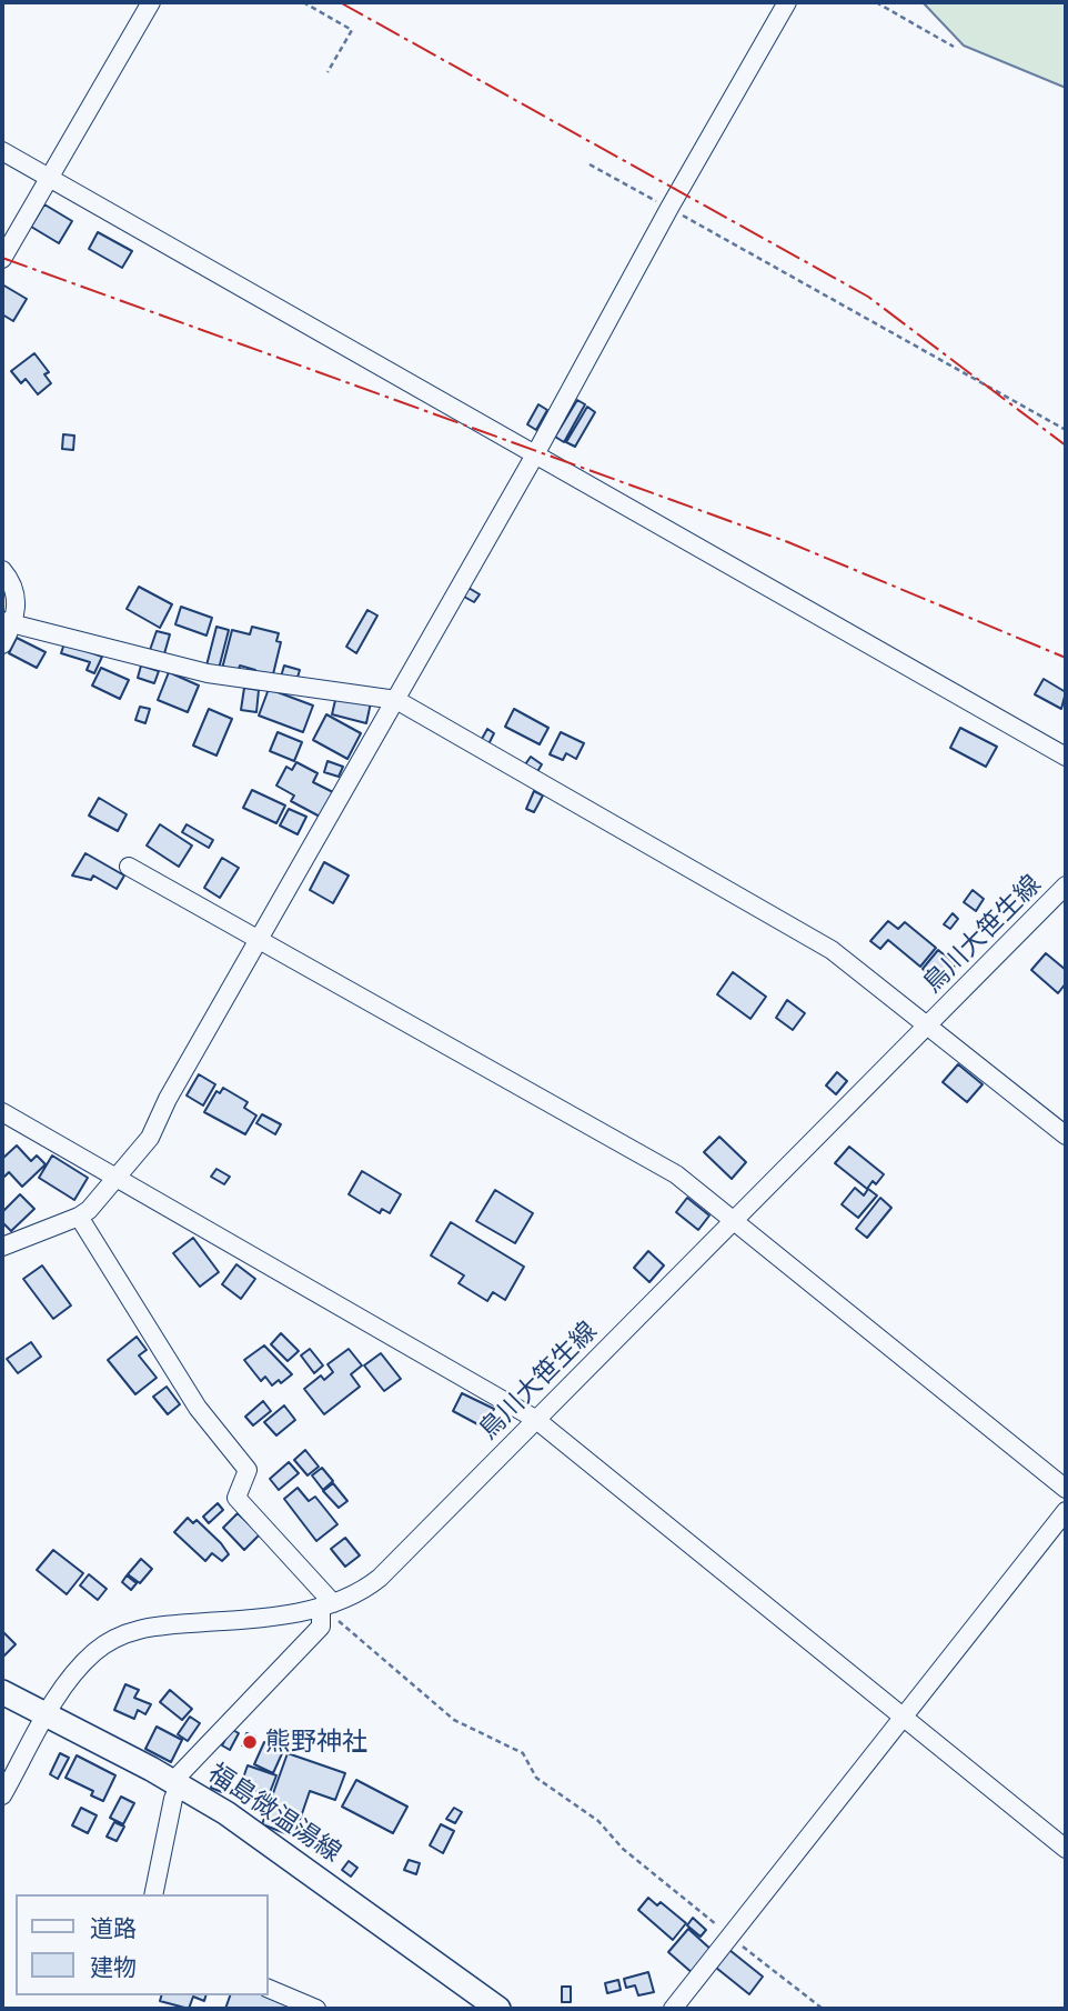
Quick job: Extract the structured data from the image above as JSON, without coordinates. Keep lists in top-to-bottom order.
{
  "streets": {
    "main road": ["福島微温湯線"],
    "street": ["鳥川大笹生線"]
  },
  "crossings": [
    ["鳥川大笹生線", "福島微温湯線"]
  ],
  "places": ["熊野神社"],
  "legend": ["道路", "建物"]
}
